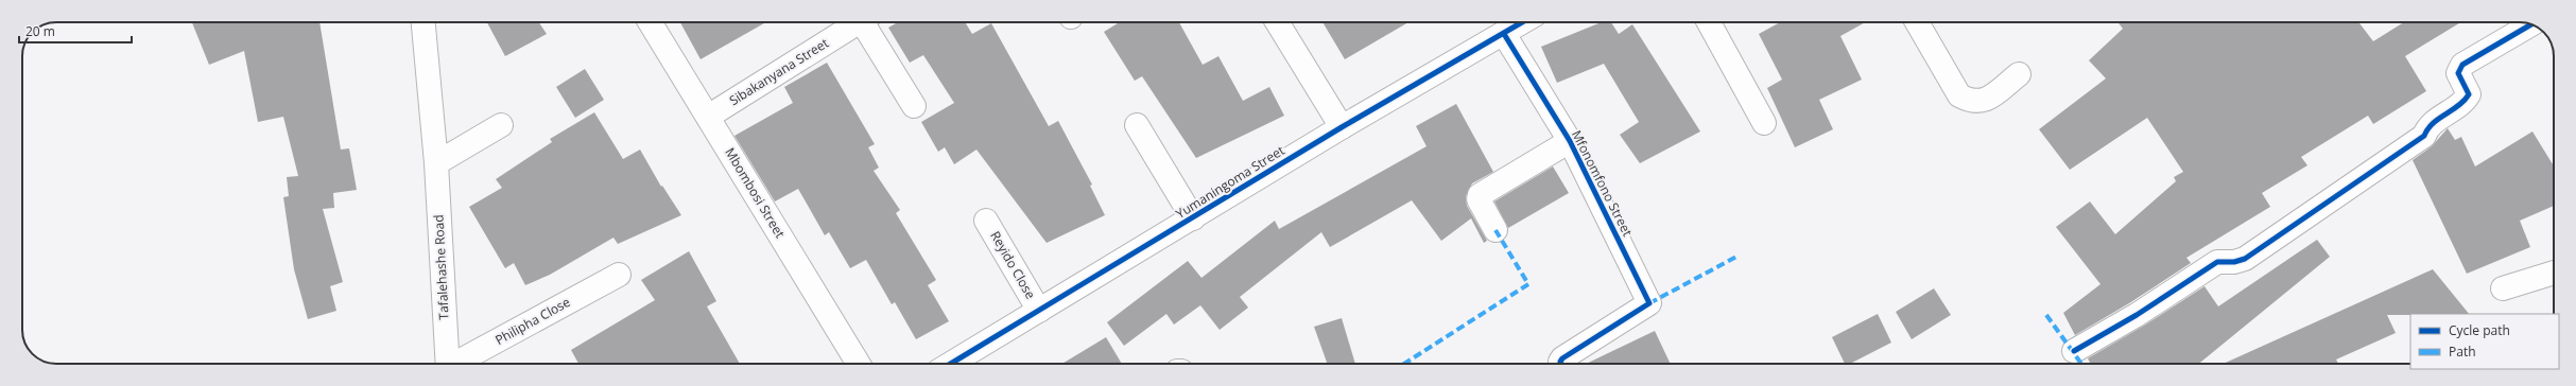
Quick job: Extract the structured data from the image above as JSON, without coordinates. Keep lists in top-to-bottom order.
{
  "streets": {
    "street": [
      "Sibakanyana Street",
      "Yumaningoma Street",
      "Mfonomfono Street",
      "Mbombosi Street",
      "Reyido Close",
      "Tafalehashe Road",
      "Philipha Close"
    ]
  },
  "crossings": [
    ["Sibakanyana Street", "Mbombosi Street"],
    ["Yumaningoma Street", "Mfonomfono Street"],
    ["Yumaningoma Street", "Reyido Close"]
  ],
  "legend": ["Cycle path", "Path"],
  "scale_bar": "20 m"
}
